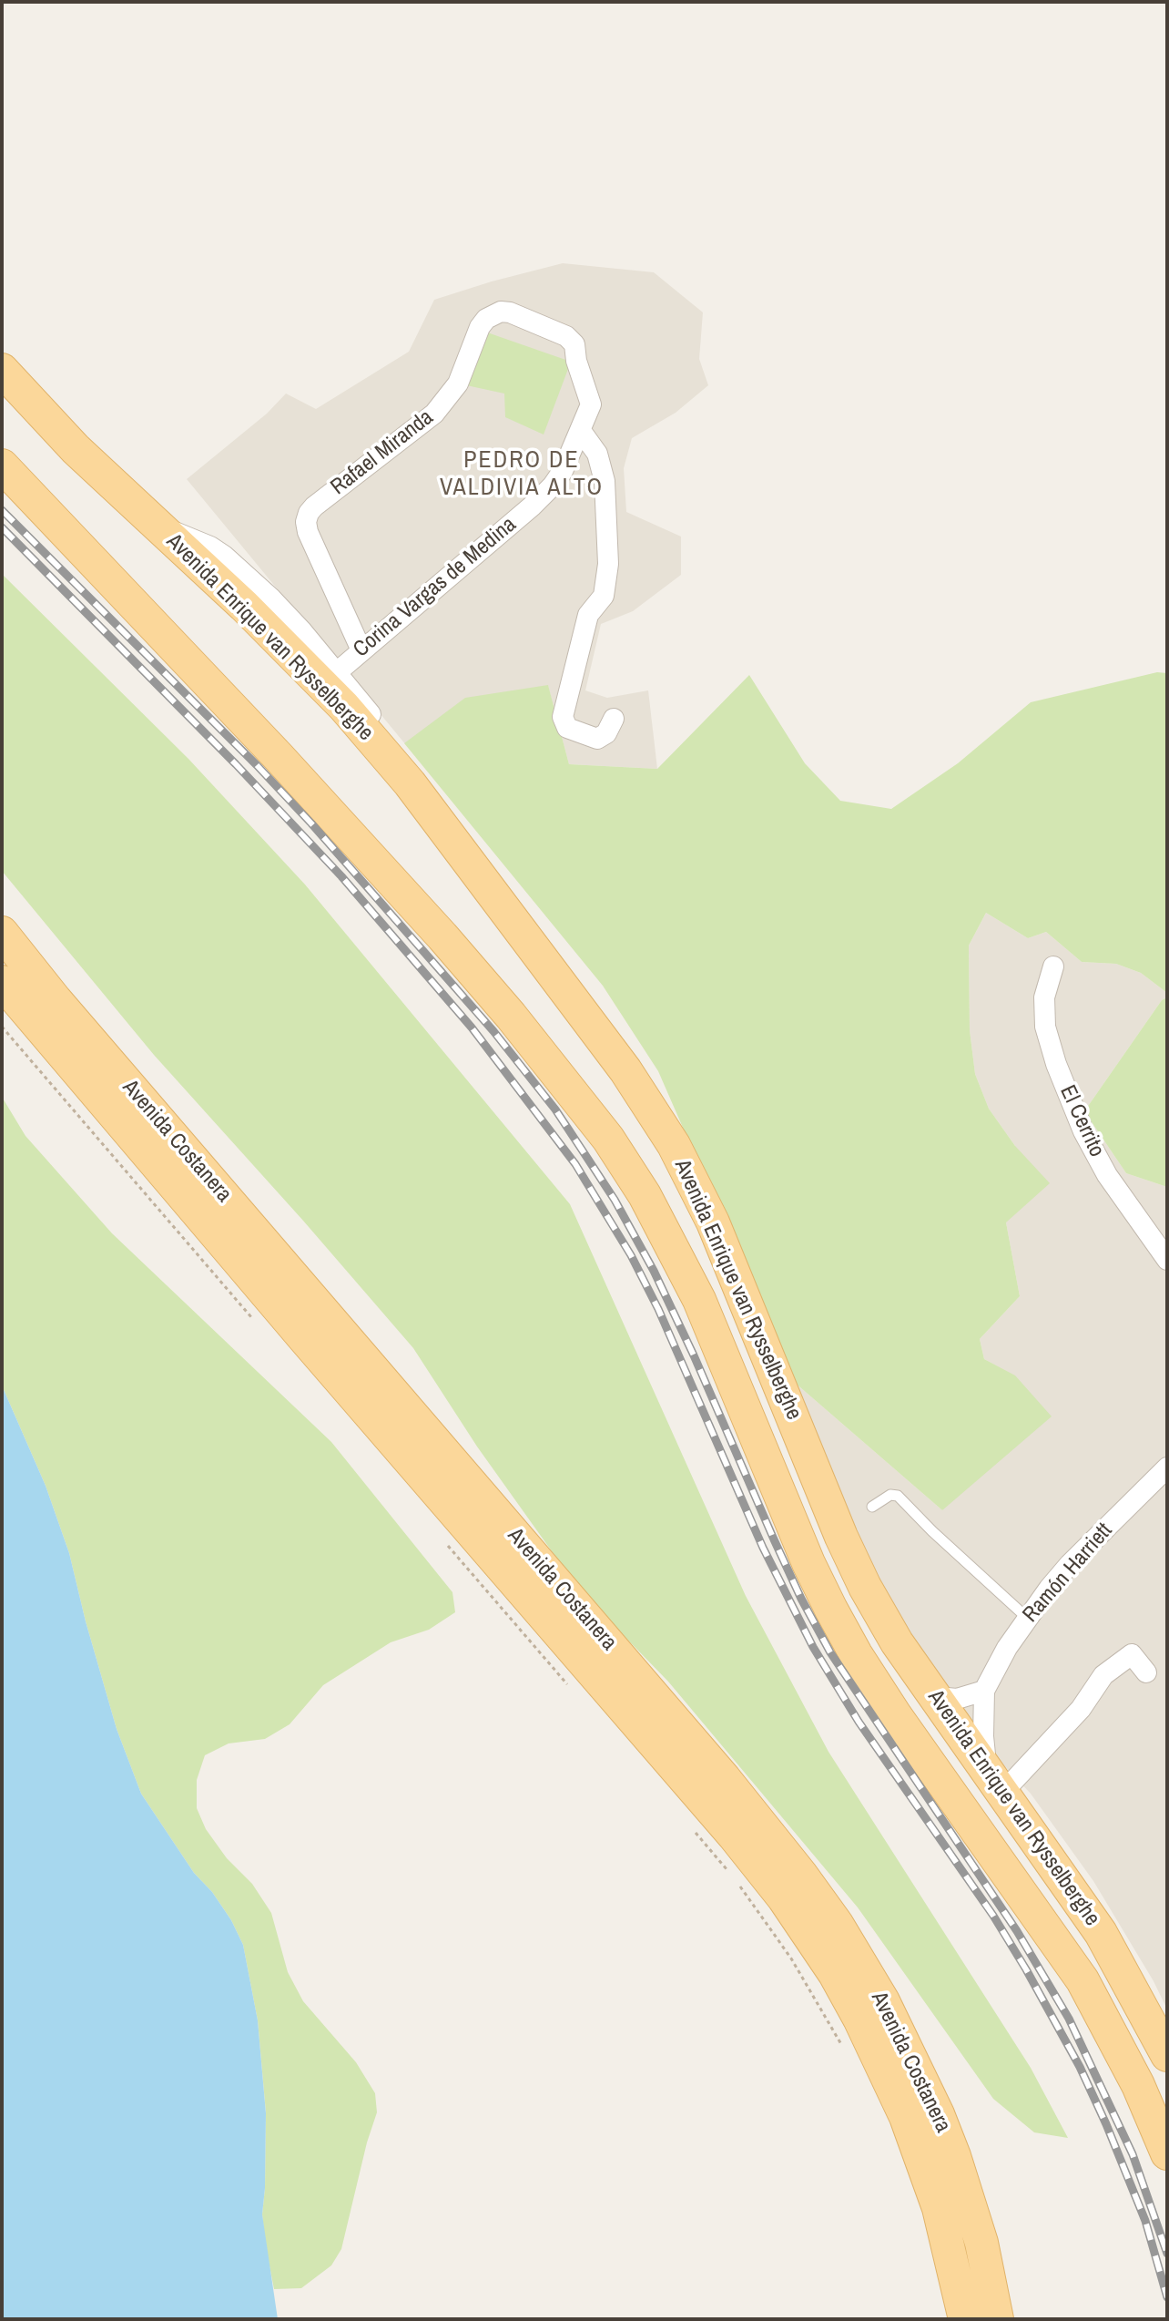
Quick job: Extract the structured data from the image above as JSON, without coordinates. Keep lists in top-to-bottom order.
{
  "streets": {
    "main road": ["Avenida Enrique van Rysselberghe", "Avenida Costanera"],
    "street": [
      "Rafael Miranda",
      "Corina Vargas de Medina",
      "El Cerrito",
      "Ramón Harriett"
    ]
  },
  "crossings": [
    ["Rafael Miranda", "Corina Vargas de Medina"],
    ["Avenida Enrique van Rysselberghe", "Ramón Harriett"]
  ],
  "districts": ["PEDRO DE VALDIVIA ALTO"]
}
